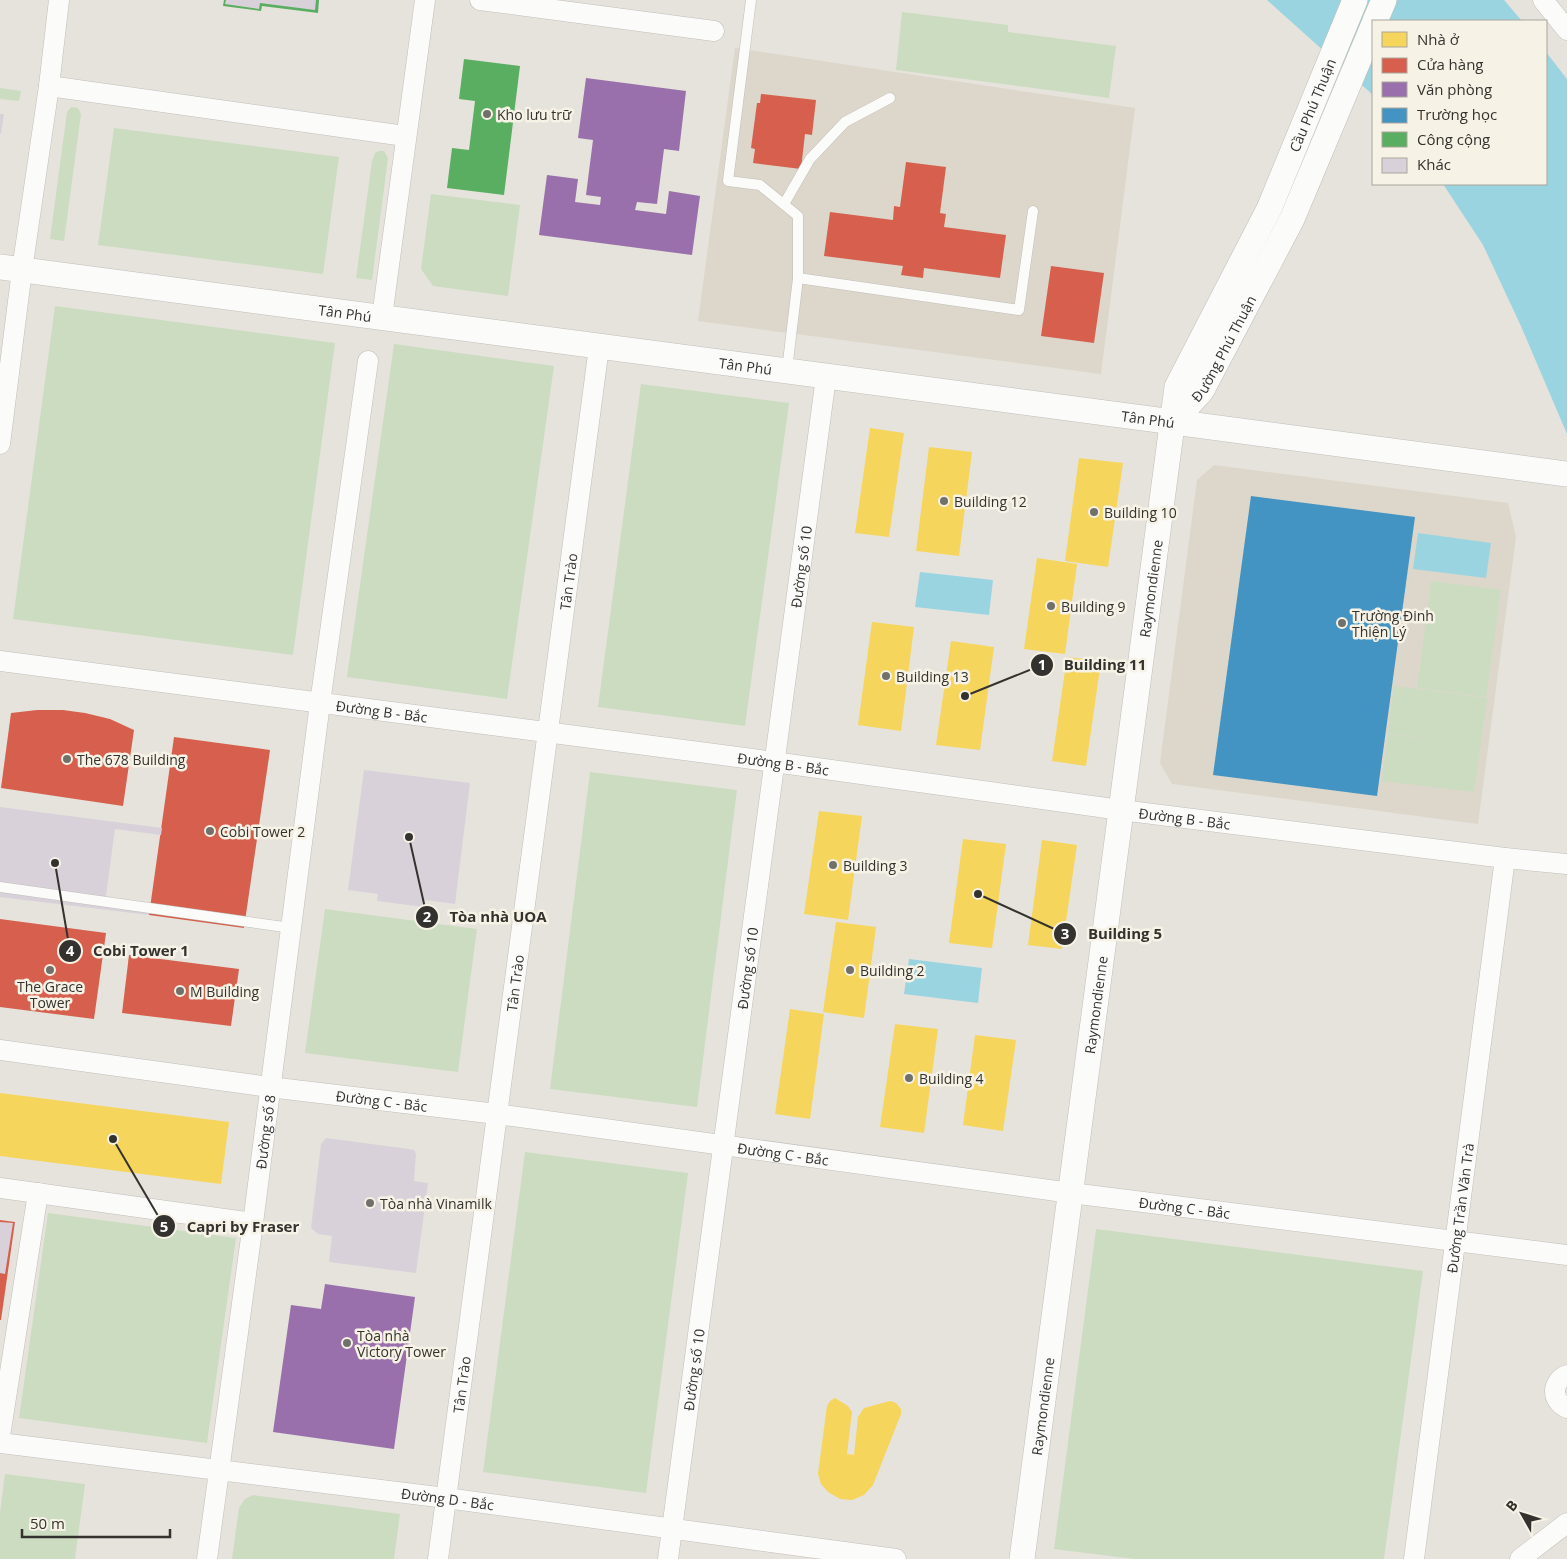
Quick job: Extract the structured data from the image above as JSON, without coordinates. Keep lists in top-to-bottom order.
{
  "streets": {
    "street": [
      "Cầu Phú Thuận",
      "Tân Phú",
      "Đường Phú Thuận",
      "Đường số 10",
      "Tân Trào",
      "Raymondienne",
      "Đường B - Bắc",
      "Đường C - Bắc",
      "Đường số 8",
      "Đường Trần Văn Trà",
      "Đường D - Bắc"
    ]
  },
  "crossings": [
    ["Cầu Phú Thuận", "Đường Phú Thuận"],
    ["Tân Phú", "Đường Phú Thuận"],
    ["Tân Phú", "Đường số 10"],
    ["Tân Phú", "Tân Trào"],
    ["Tân Phú", "Raymondienne"],
    ["Đường Phú Thuận", "Raymondienne"],
    ["Đường số 10", "Đường B - Bắc"],
    ["Đường số 10", "Đường C - Bắc"],
    ["Đường số 10", "Đường D - Bắc"],
    ["Tân Trào", "Đường B - Bắc"],
    ["Tân Trào", "Đường C - Bắc"],
    ["Tân Trào", "Đường D - Bắc"],
    ["Raymondienne", "Đường B - Bắc"],
    ["Raymondienne", "Đường C - Bắc"],
    ["Đường B - Bắc", "Đường số 8"],
    ["Đường B - Bắc", "Đường Trần Văn Trà"],
    ["Đường C - Bắc", "Đường số 8"],
    ["Đường C - Bắc", "Đường Trần Văn Trà"],
    ["Đường số 8", "Đường D - Bắc"]
  ],
  "places": [
    "Kho lưu trữ",
    "Building 12",
    "Building 10",
    "Building 9",
    "Trường Đinh Thiện Lý",
    "Building 13",
    "Building 11",
    "The 678 Building",
    "Cobi Tower 2",
    "Tòa nhà UOA",
    "Cobi Tower 1",
    "Building 3",
    "Building 5",
    "The Grace Tower",
    "Building 2",
    "M Building",
    "Building 4",
    "Capri by Fraser",
    "Tòa nhà Vinamilk",
    "Tòa nhà Victory Tower"
  ],
  "legend": [
    "Nhà ở",
    "Cửa hàng",
    "Văn phòng",
    "Trường học",
    "Công cộng",
    "Khác"
  ],
  "scale_bar": "50 m",
  "north": "top left"
}
